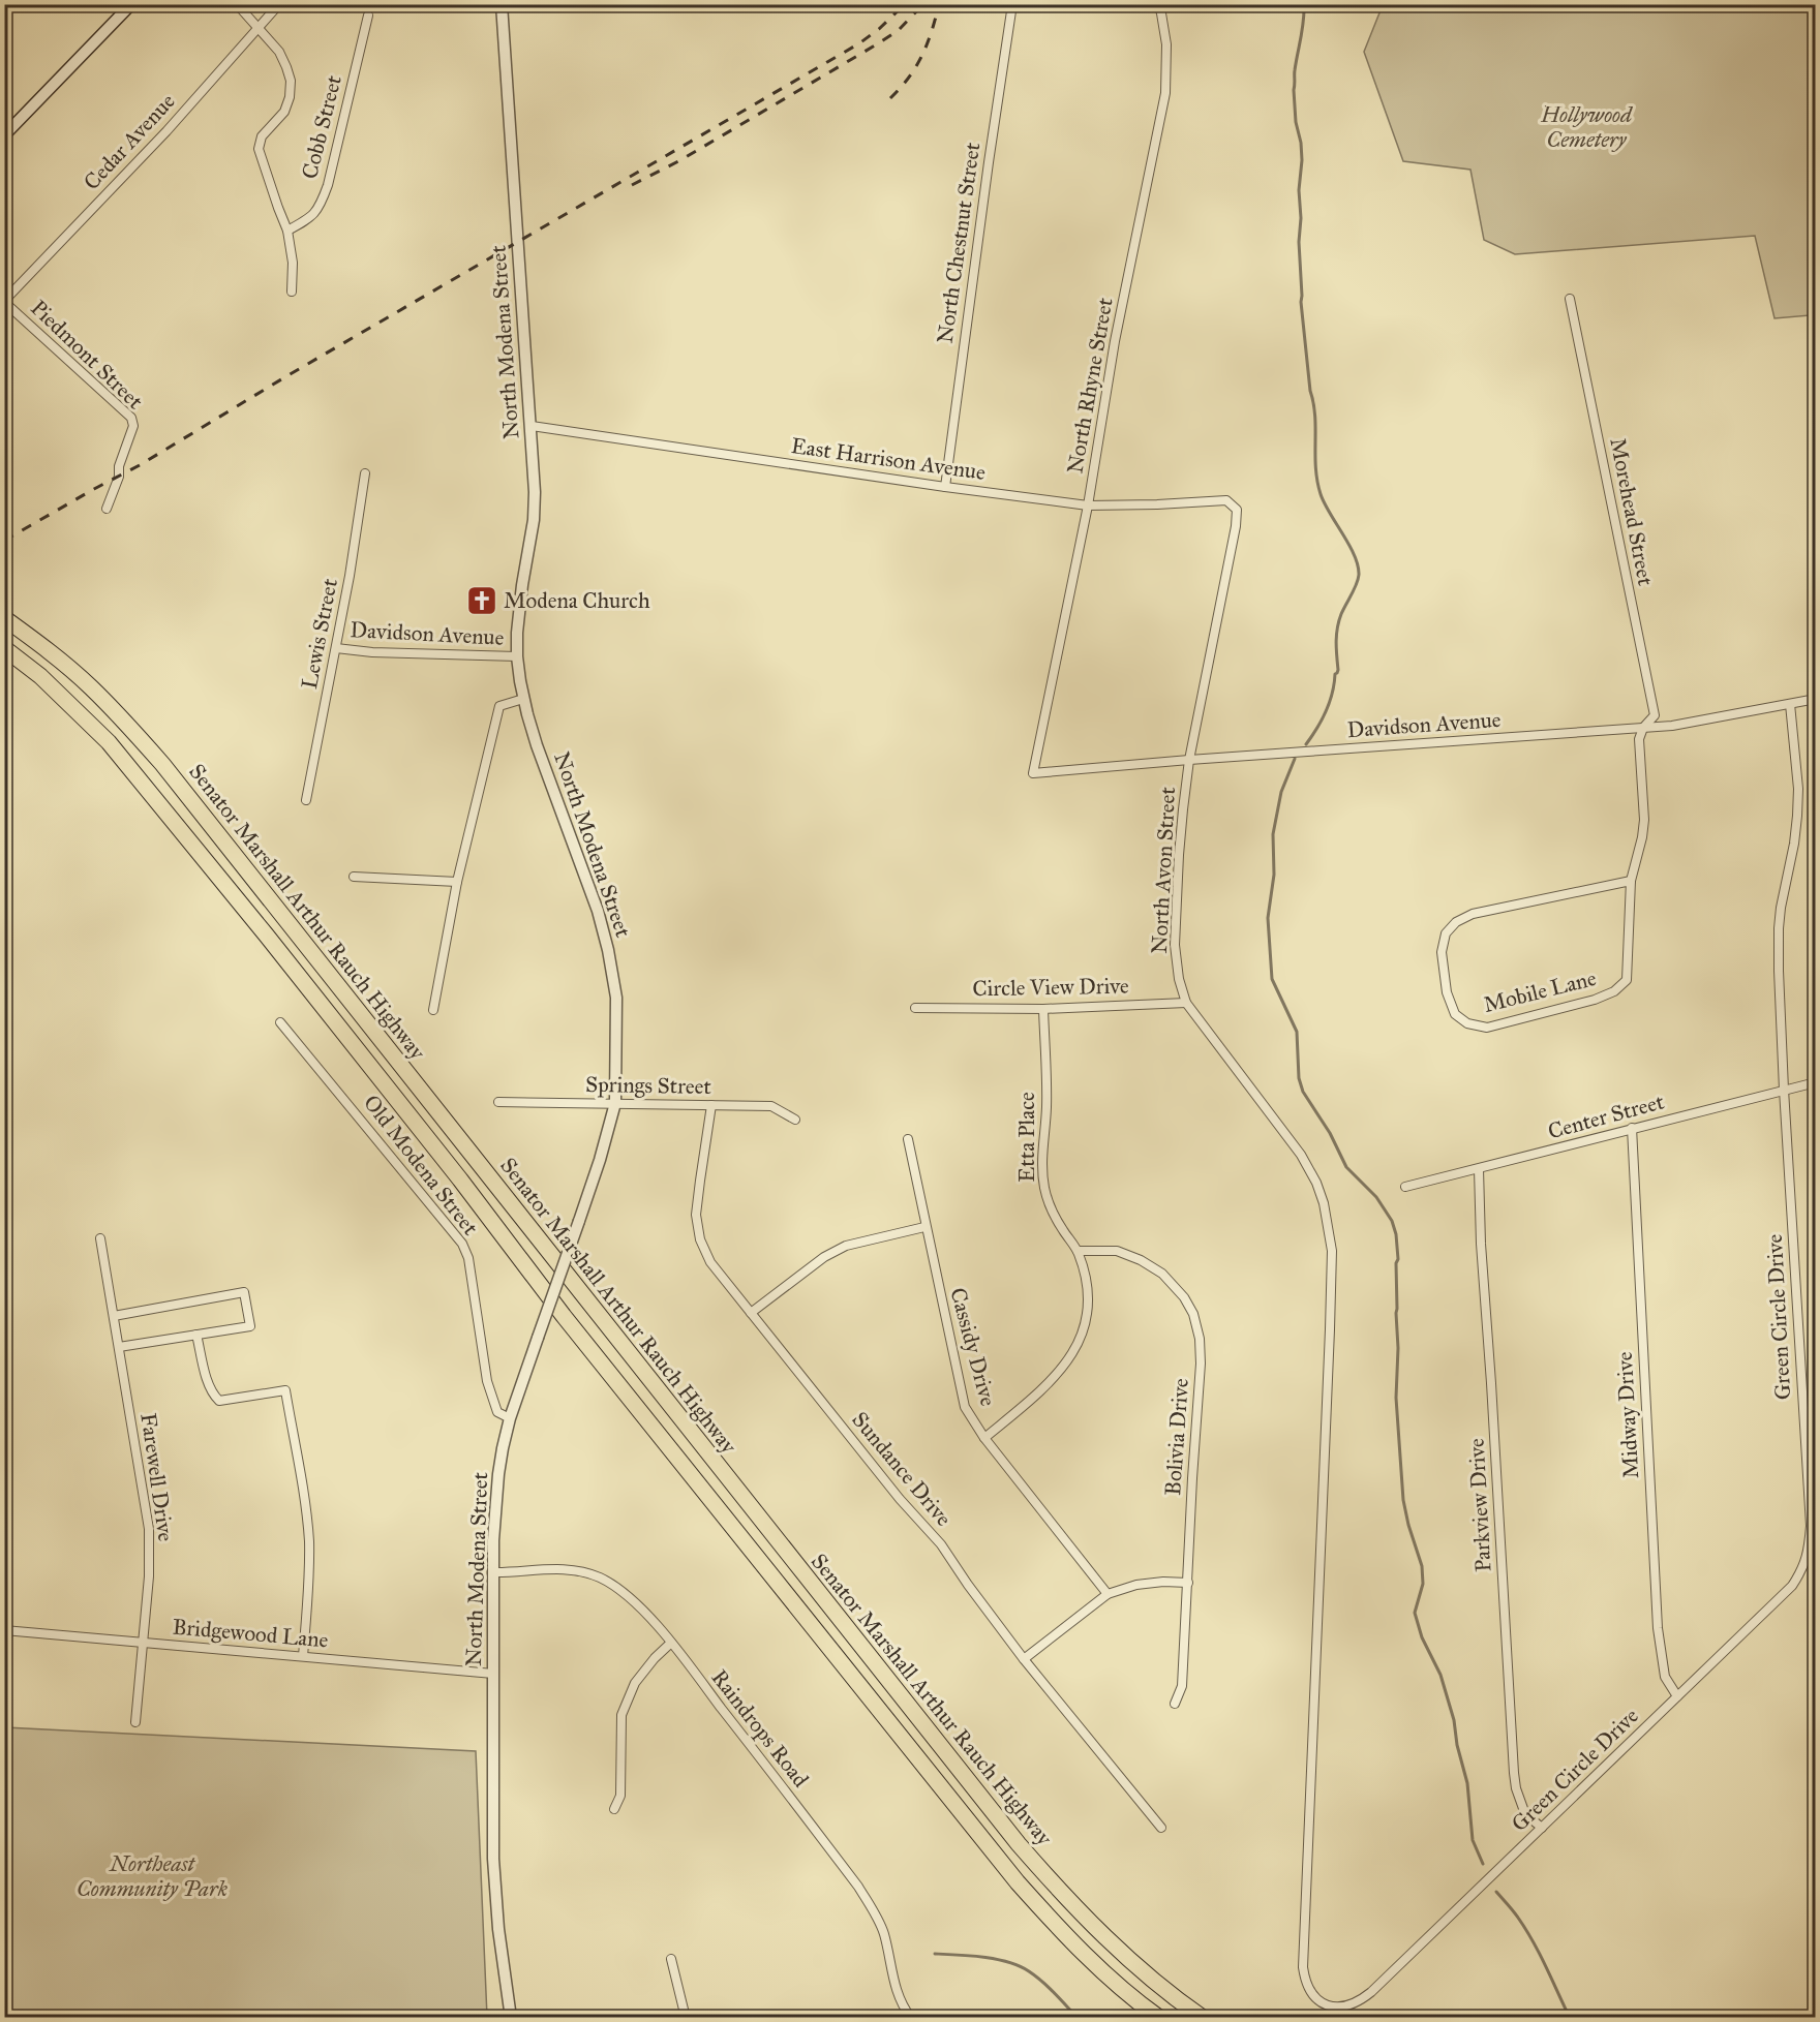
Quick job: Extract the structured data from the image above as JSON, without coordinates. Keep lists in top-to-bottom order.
{
  "streets": {
    "highway": ["Senator Marshall Arthur Rauch Highway"],
    "street": [
      "Cobb Street",
      "Cedar Avenue",
      "North Chestnut Street",
      "North Modena Street",
      "Piedmont Street",
      "North Rhyne Street",
      "East Harrison Avenue",
      "Morehead Street",
      "Lewis Street",
      "Davidson Avenue",
      "North Avon Street",
      "Circle View Drive",
      "Mobile Lane",
      "Springs Street",
      "Center Street",
      "Etta Place",
      "Old Modena Street",
      "Green Circle Drive",
      "Cassidy Drive",
      "Midway Drive",
      "Bolivia Drive",
      "Sundance Drive",
      "Farewell Drive",
      "Parkview Drive",
      "Bridgewood Lane",
      "Raindrops Road"
    ]
  },
  "crossings": [
    ["Cedar Avenue", "Piedmont Street"],
    ["North Chestnut Street", "East Harrison Avenue"],
    ["North Modena Street", "East Harrison Avenue"],
    ["North Modena Street", "Davidson Avenue"],
    ["North Modena Street", "Springs Street"],
    ["North Modena Street", "Old Modena Street"],
    ["North Modena Street", "Bridgewood Lane"],
    ["North Modena Street", "Raindrops Road"],
    ["North Rhyne Street", "East Harrison Avenue"],
    ["North Rhyne Street", "Davidson Avenue"],
    ["East Harrison Avenue", "North Avon Street"],
    ["Morehead Street", "Davidson Avenue"],
    ["Morehead Street", "Mobile Lane"],
    ["Lewis Street", "Davidson Avenue"],
    ["Davidson Avenue", "North Avon Street"],
    ["Davidson Avenue", "Mobile Lane"],
    ["Davidson Avenue", "Green Circle Drive"],
    ["North Avon Street", "Circle View Drive"],
    ["North Avon Street", "Green Circle Drive"],
    ["Circle View Drive", "Etta Place"],
    ["Springs Street", "Sundance Drive"],
    ["Center Street", "Green Circle Drive"],
    ["Center Street", "Midway Drive"],
    ["Center Street", "Parkview Drive"],
    ["Etta Place", "Cassidy Drive"],
    ["Etta Place", "Bolivia Drive"],
    ["Green Circle Drive", "Midway Drive"],
    ["Green Circle Drive", "Parkview Drive"],
    ["Farewell Drive", "Bridgewood Lane"]
  ],
  "parks": ["Hollywood Cemetery", "Northeast Community Park"],
  "places": {
    "church": ["Modena Church"]
  }
}
